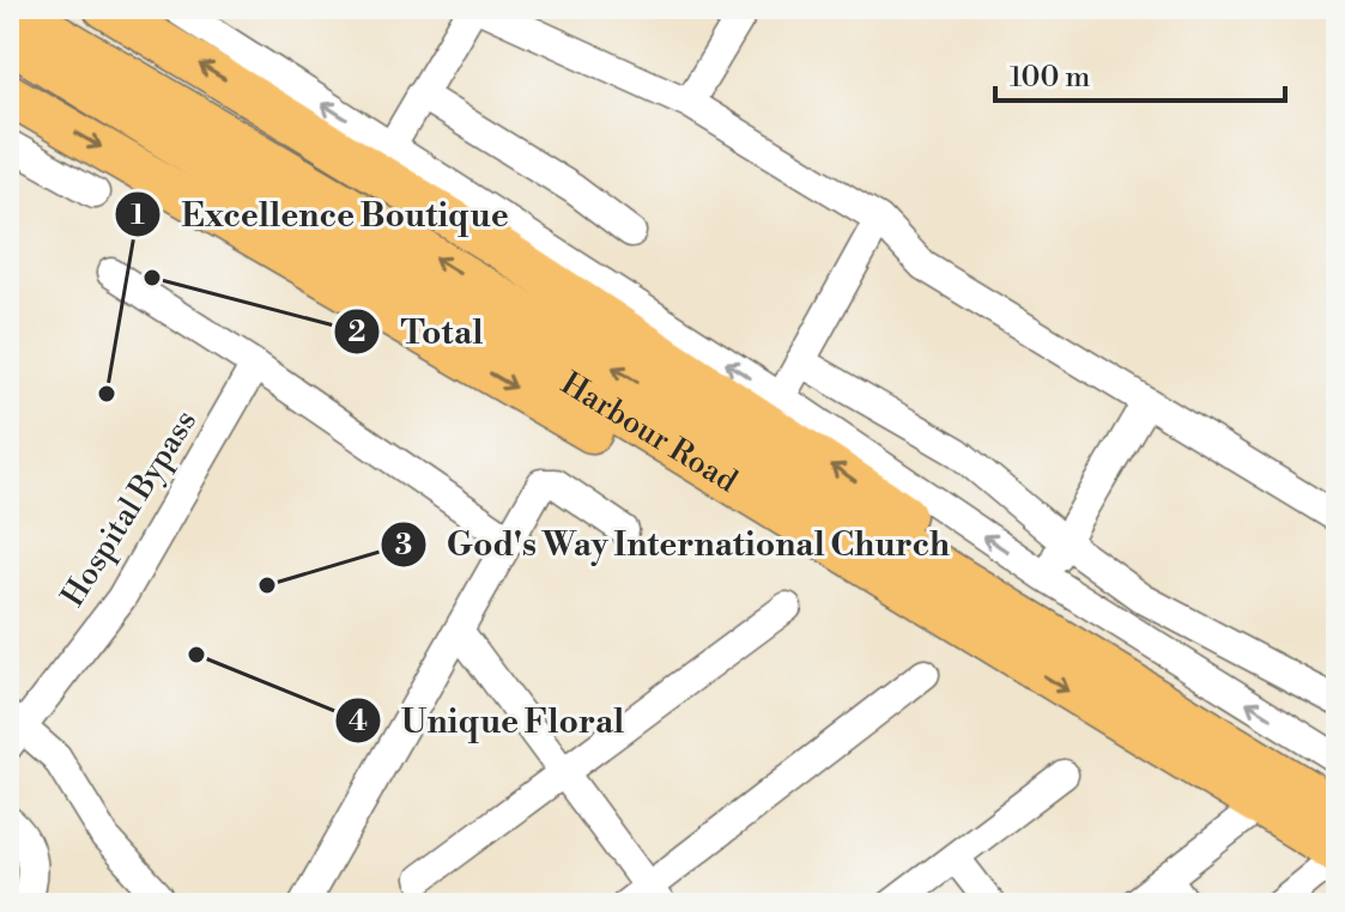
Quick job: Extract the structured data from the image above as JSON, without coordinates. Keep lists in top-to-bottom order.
{
  "streets": {
    "highway": ["Harbour Road"],
    "street": ["Hospital Bypass"]
  },
  "places": [
    "Total",
    "Excellence Boutique",
    "God's Way International Church",
    "Unique Floral"
  ],
  "scale_bar": "100 m"
}
